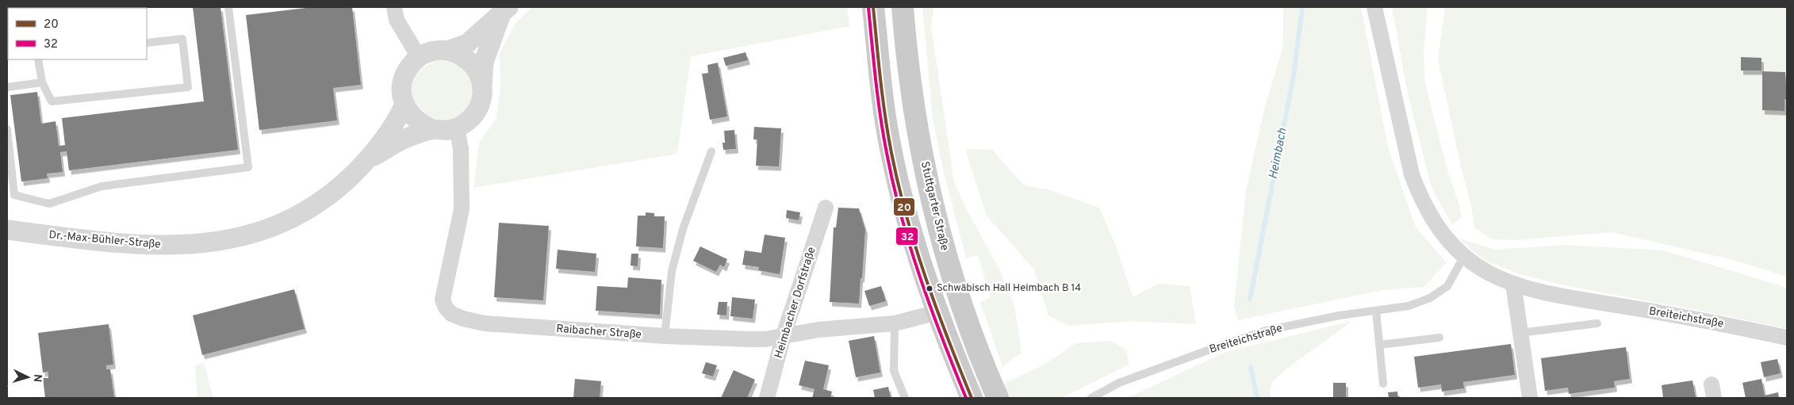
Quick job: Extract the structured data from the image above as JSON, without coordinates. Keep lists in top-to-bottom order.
{
  "streets": {
    "main road": ["Stuttgarter Straße"],
    "street": [
      "Dr.-Max-Bühler-Straße",
      "Heimbacher Dorfstraße",
      "Breiteichstraße",
      "Raibacher Straße"
    ]
  },
  "crossings": [
    ["Dr.-Max-Bühler-Straße", "Raibacher Straße"],
    ["Heimbacher Dorfstraße", "Raibacher Straße"]
  ],
  "water": ["Heimbach"],
  "places": ["Schwäbisch Hall Heimbach B 14"],
  "lines": ["transit line 20", "transit line 32"],
  "legend": ["20", "32"],
  "north": "right"
}
